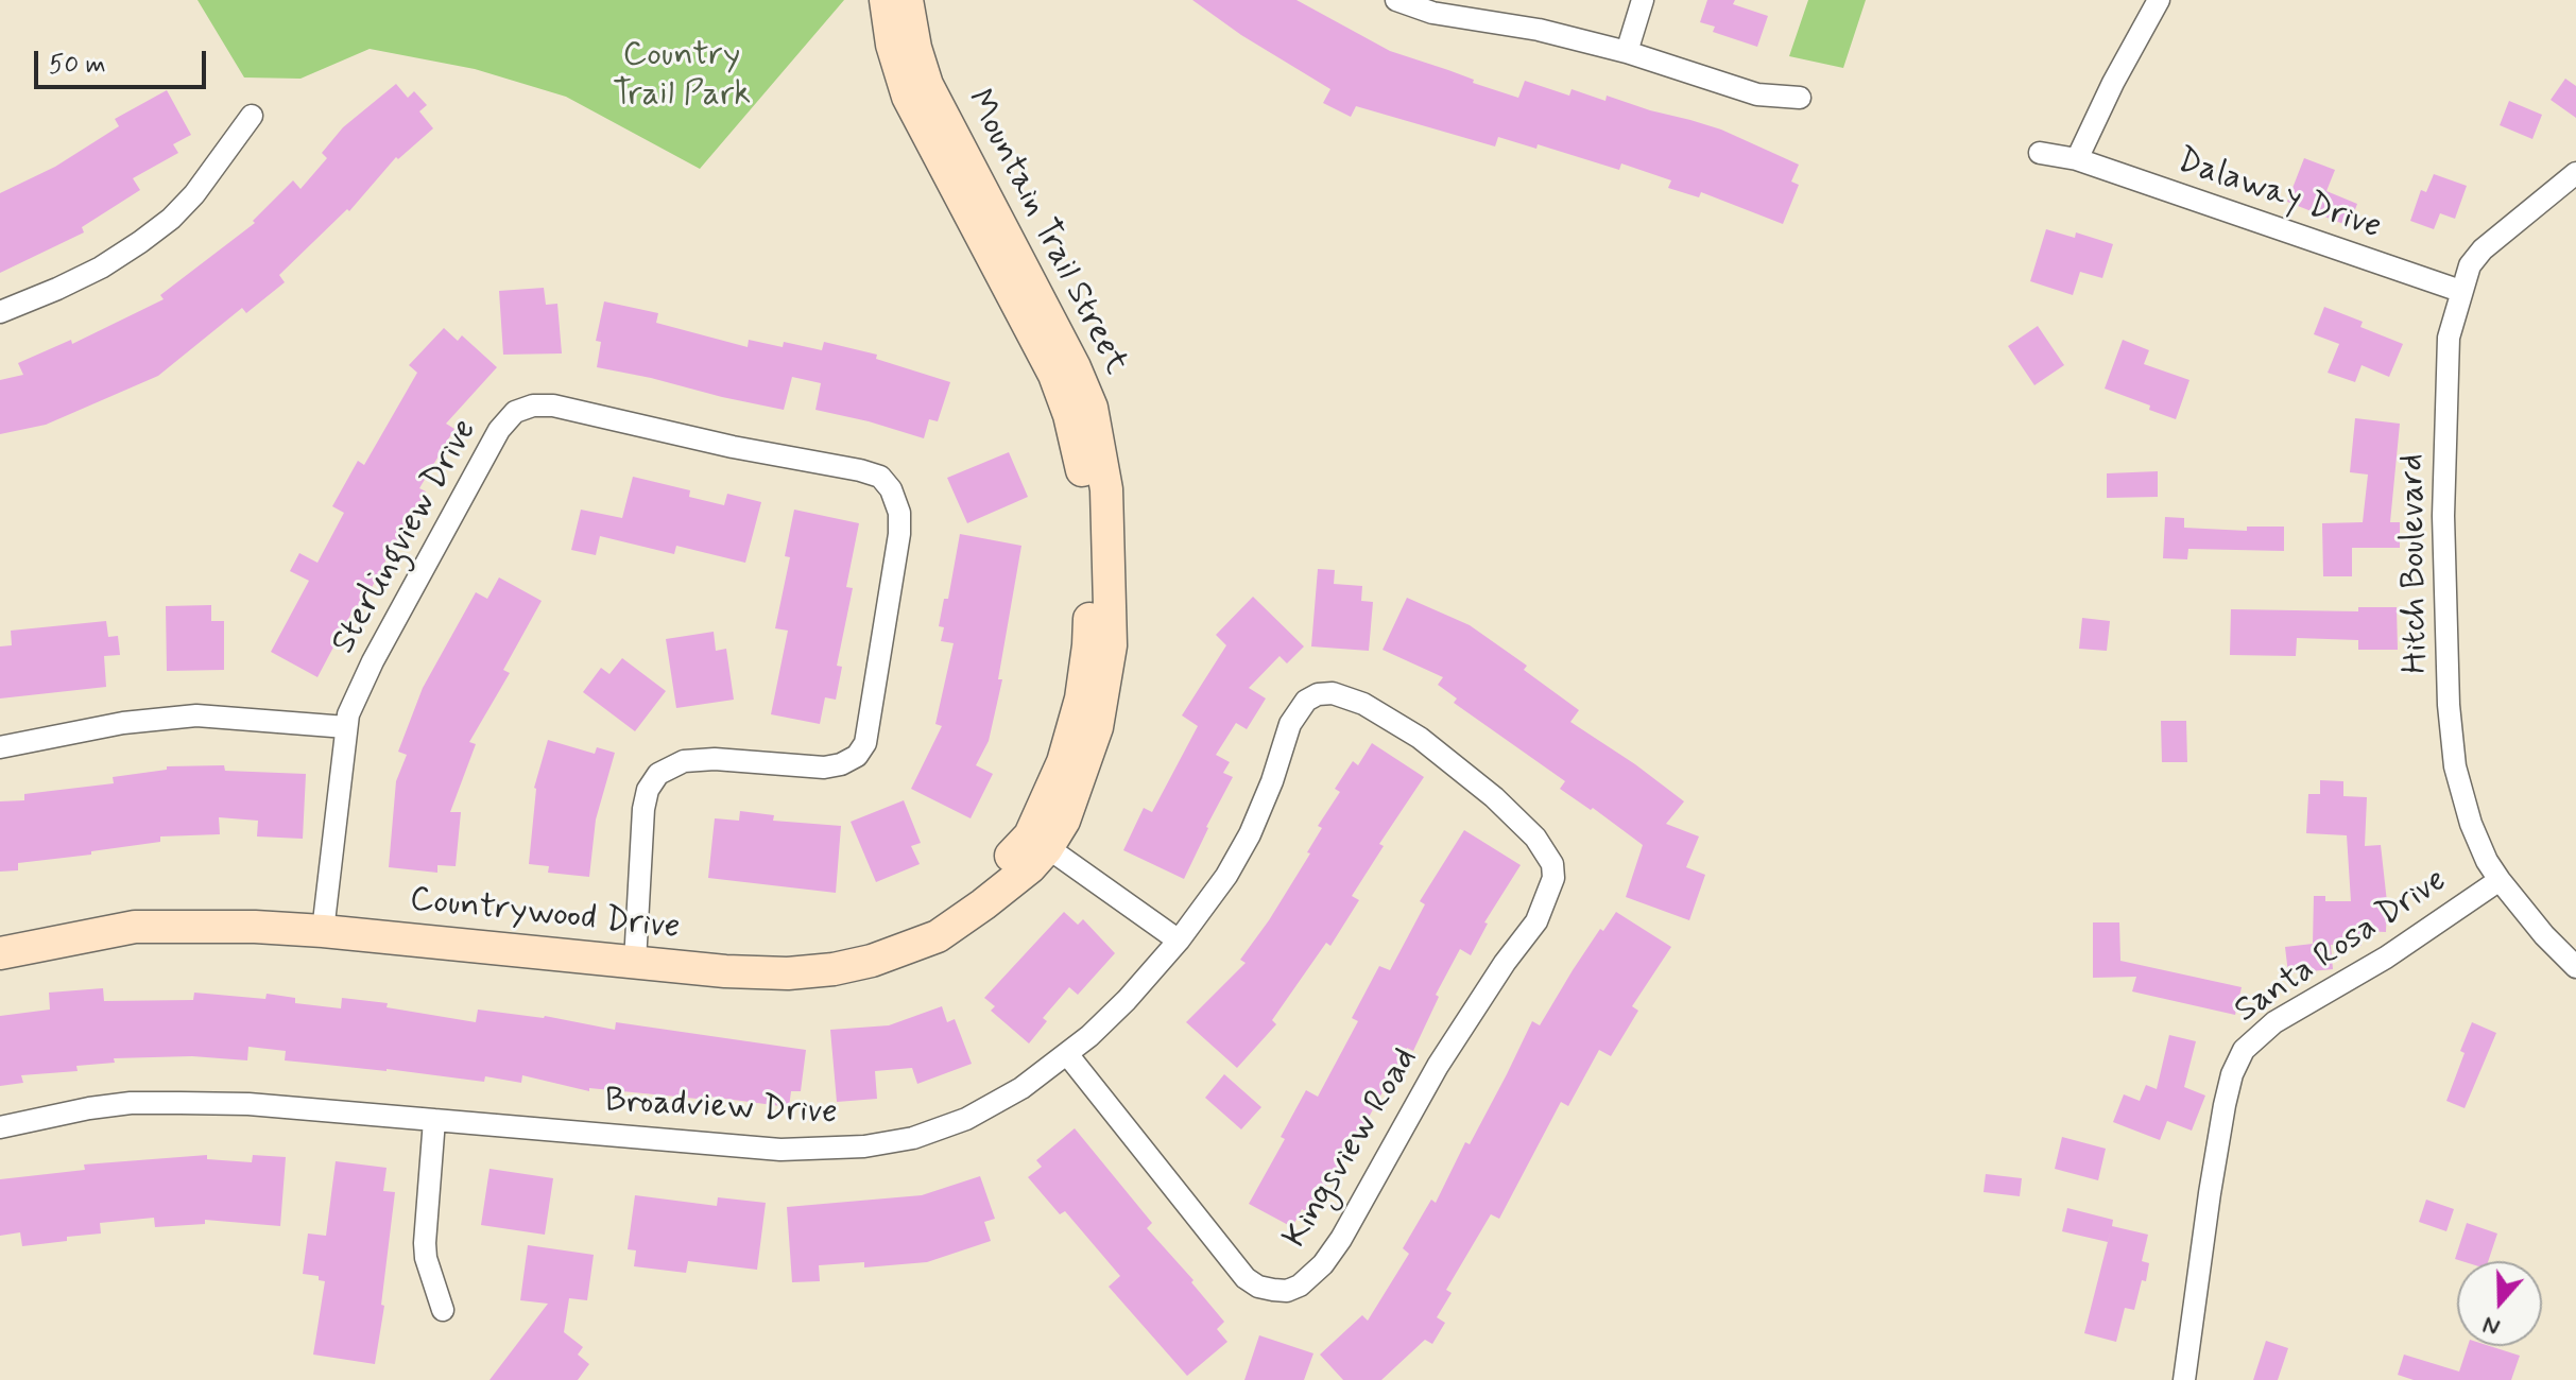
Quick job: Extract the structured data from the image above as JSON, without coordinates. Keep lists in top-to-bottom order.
{
  "streets": {
    "street": [
      "Dalaway Drive",
      "Mountain Trail Street",
      "Sterlingview Drive",
      "Hitch Boulevard",
      "Countrywood Drive",
      "Santa Rosa Drive",
      "Broadview Drive",
      "Kingsview Road"
    ]
  },
  "crossings": [
    ["Dalaway Drive", "Hitch Boulevard"],
    ["Mountain Trail Street", "Countrywood Drive"],
    ["Sterlingview Drive", "Countrywood Drive"],
    ["Hitch Boulevard", "Santa Rosa Drive"],
    ["Broadview Drive", "Kingsview Road"]
  ],
  "parks": ["Country Trail Park"],
  "scale_bar": "50 m",
  "north": "bottom"
}
